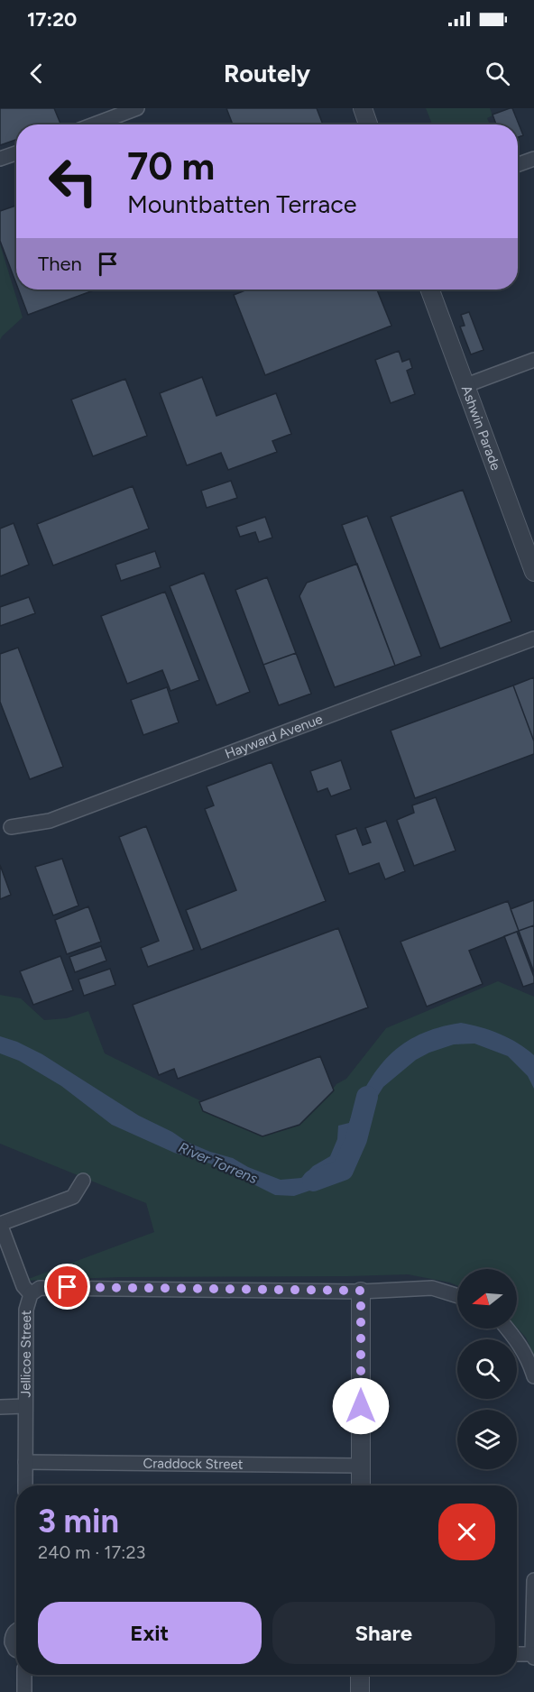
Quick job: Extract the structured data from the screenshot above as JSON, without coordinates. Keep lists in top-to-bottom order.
{
  "streets": {
    "street": [
      "Ashwin Parade",
      "Hayward Avenue",
      "Jellicoe Street",
      "Craddock Street"
    ]
  },
  "crossings": [
    ["Jellicoe Street", "Craddock Street"]
  ],
  "water": ["River Torrens"],
  "north": "left",
  "page": {
    "status": "17:20",
    "header": "Routely",
    "turn": ["70 m", "Mountbatten Terrace"],
    "then": "Then",
    "heading": ["3 min", "240 m · 17:23"],
    "buttons": ["Exit", "Share"]
  }
}
